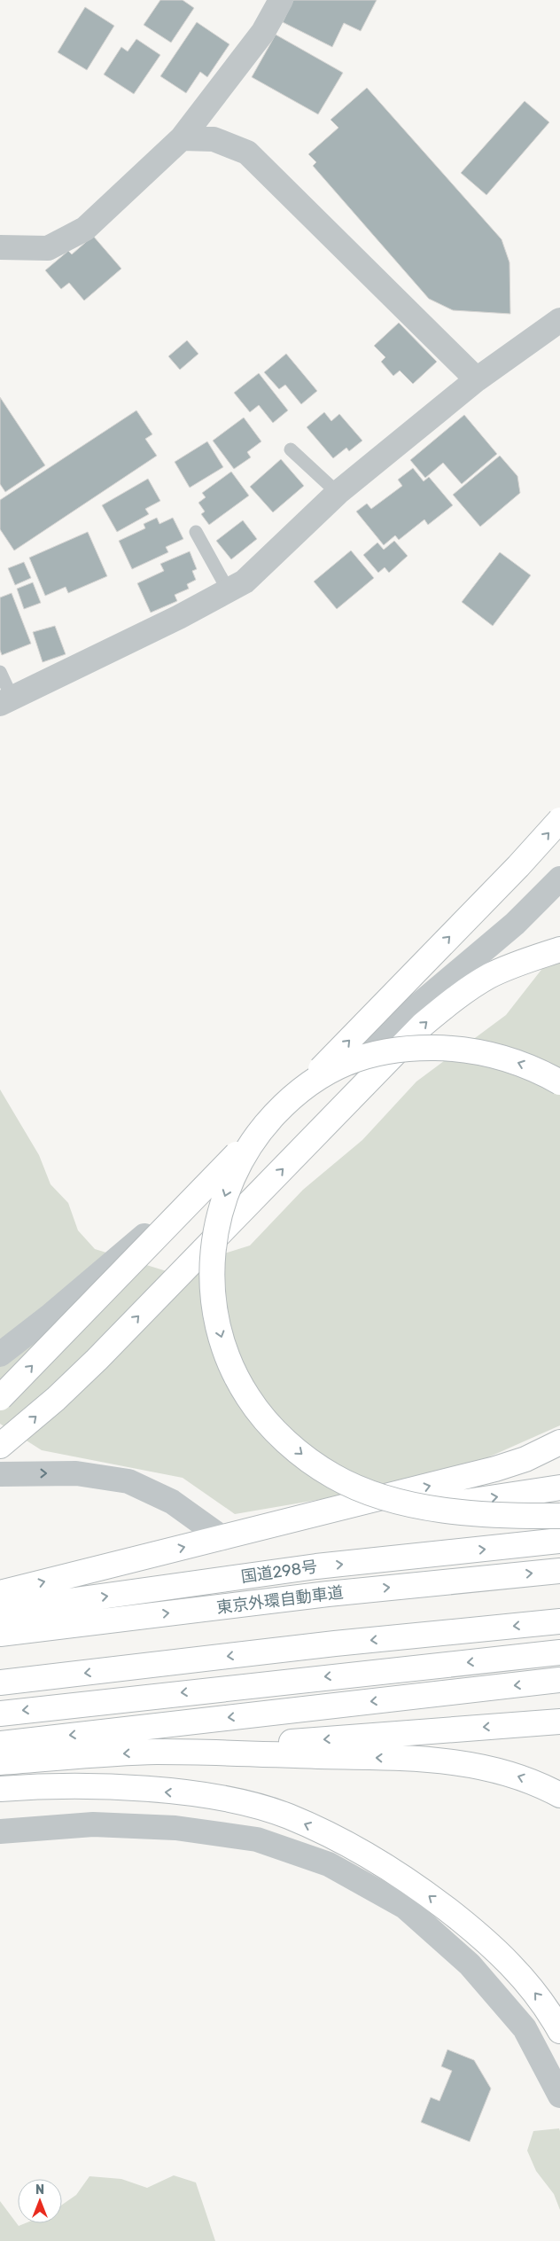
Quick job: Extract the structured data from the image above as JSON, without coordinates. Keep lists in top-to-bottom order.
{
  "streets": {
    "highway": ["国道298号", "東京外環自動車道"]
  },
  "north": "top"
}
